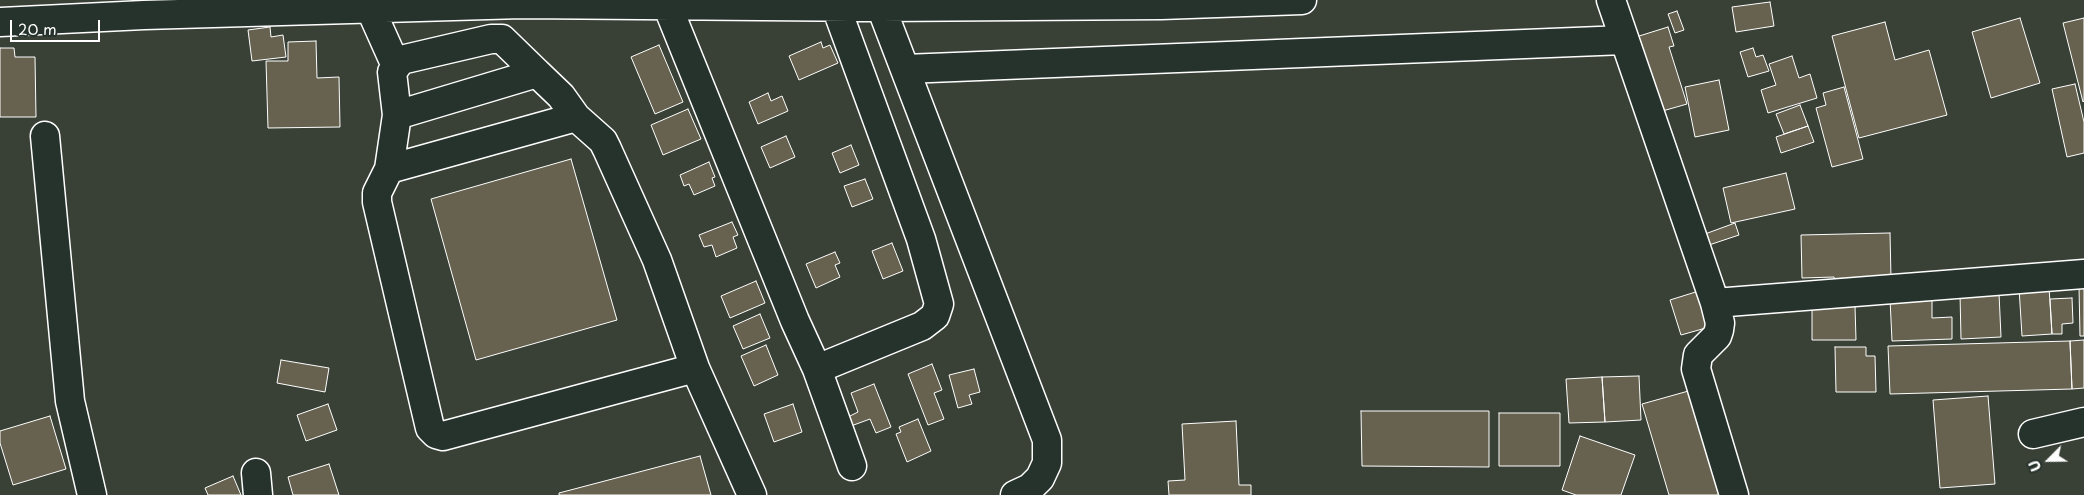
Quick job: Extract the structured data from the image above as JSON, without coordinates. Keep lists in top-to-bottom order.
{
  "scale_bar": "20 m",
  "north": "bottom left"
}
